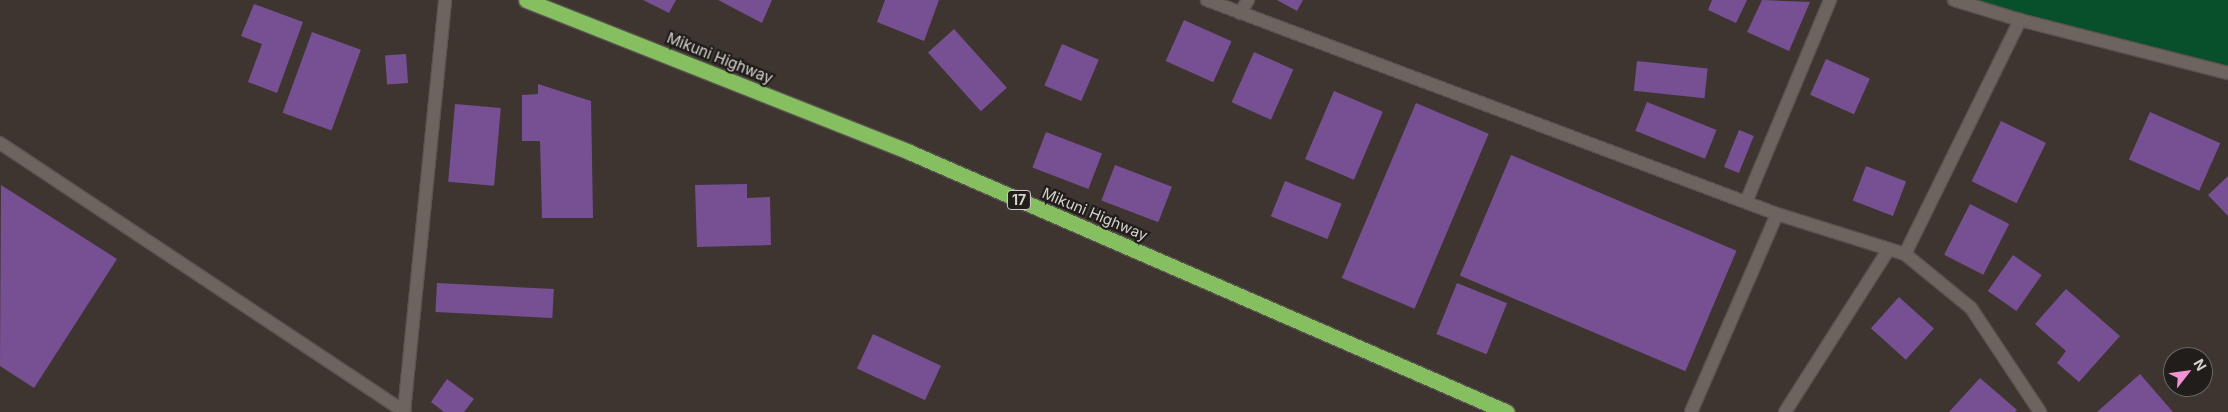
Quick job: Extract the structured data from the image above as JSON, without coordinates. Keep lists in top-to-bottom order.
{
  "streets": {
    "highway": ["Mikuni Highway", "17"]
  },
  "north": "top right"
}
